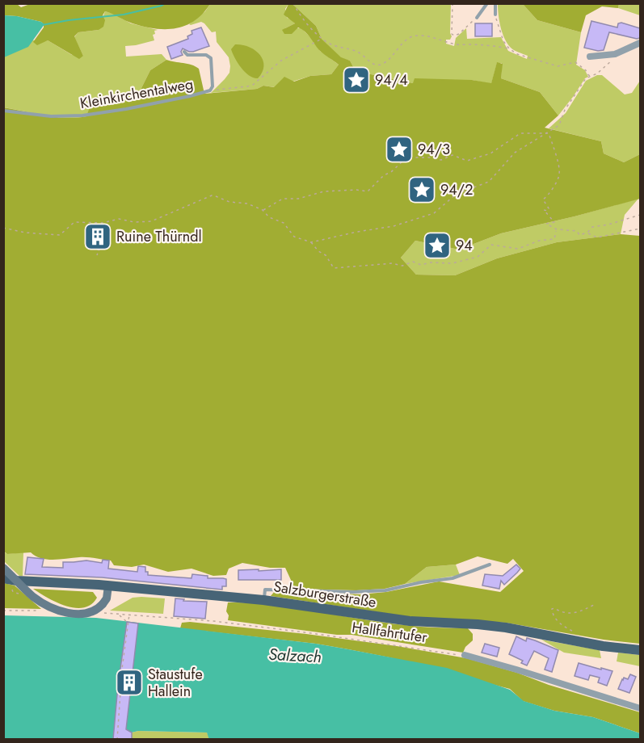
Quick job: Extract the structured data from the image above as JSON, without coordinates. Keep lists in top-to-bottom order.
{
  "streets": {
    "main road": ["Salzburgerstraße"],
    "lane": ["Kleinkirchentalweg"],
    "path": ["Hallfahrtufer"]
  },
  "water": ["Salzach"],
  "places": {
    "place": [
      "94/4",
      "94/3",
      "94/2",
      "94"
    ],
    "building": ["Ruine Thürndl", "Staustufe Hallein"]
  }
}
